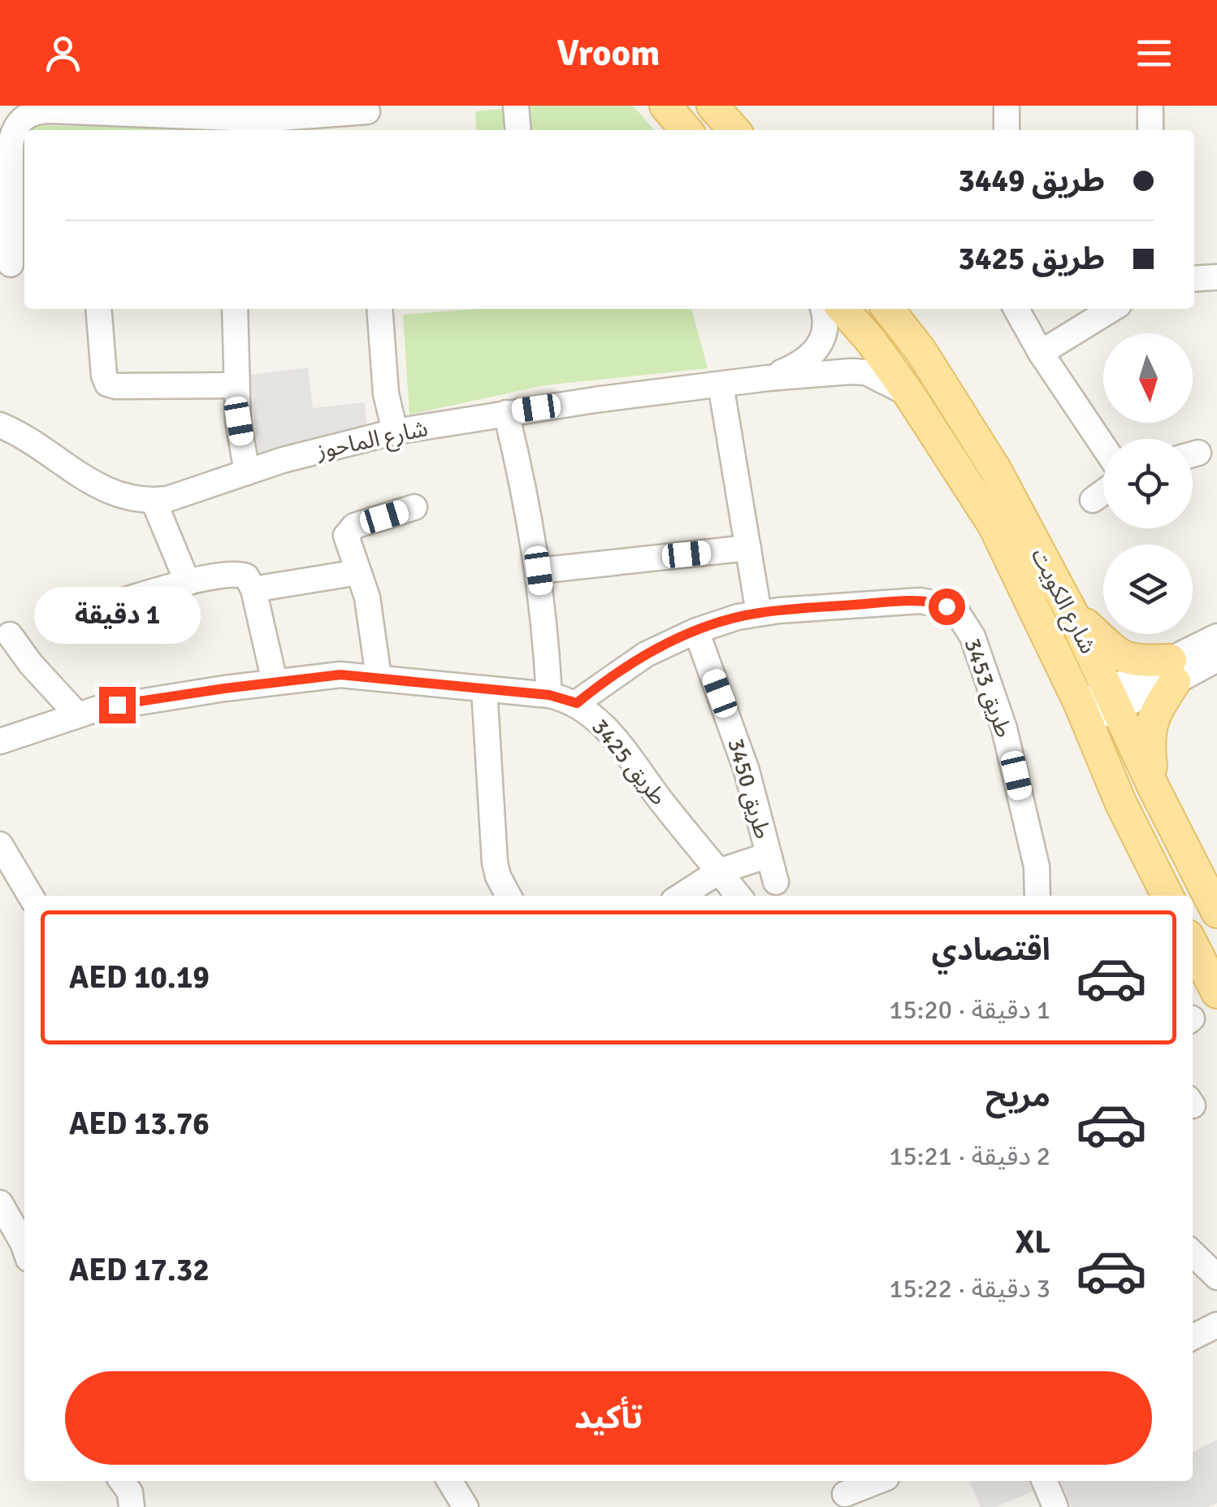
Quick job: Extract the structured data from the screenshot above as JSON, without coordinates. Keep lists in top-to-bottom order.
{
  "streets": {
    "main road": ["شارع الكويت"],
    "street": [
      "شارع الماحوز",
      "طريق 3453",
      "طريق 3425",
      "طريق 3450"
    ]
  },
  "crossings": [
    ["شارع الماحوز", "شارع الكويت"],
    ["طريق 3425", "طريق 3450"]
  ],
  "north": "bottom",
  "page": {
    "header": "Vroom",
    "banner": ["طريق 3449", "طريق 3425"],
    "bubble": "1 دقيقة",
    "list": [
      {
        "name": "اقتصادي",
        "note": "1 دقيقة · 15:20",
        "value": "AED 10.19"
      },
      {
        "name": "مريح",
        "note": "2 دقيقة · 15:21",
        "value": "AED 13.76"
      },
      {
        "name": "XL",
        "note": "3 دقيقة · 15:22",
        "value": "AED 17.32"
      }
    ],
    "buttons": "تأكيد"
  }
}
